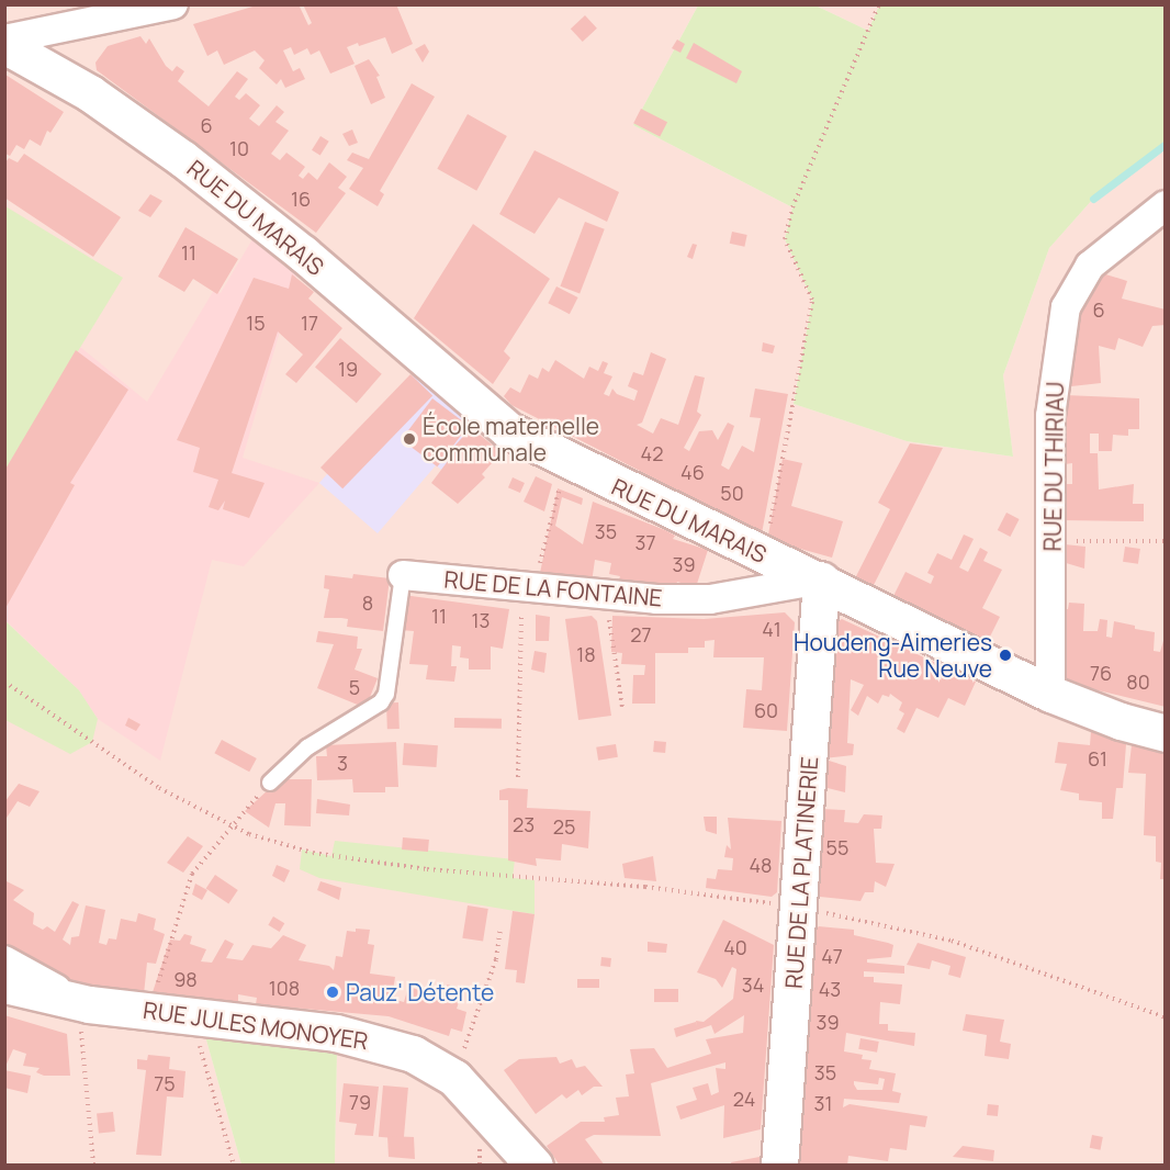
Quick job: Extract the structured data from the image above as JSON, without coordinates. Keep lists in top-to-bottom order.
{
  "streets": {
    "street": [
      "RUE DU MARAIS",
      "RUE DU THIRIAU",
      "RUE DE LA FONTAINE",
      "RUE DE LA PLATINERIE",
      "RUE JULES MONOYER"
    ]
  },
  "crossings": [
    ["RUE DU MARAIS", "RUE DU THIRIAU"],
    ["RUE DU MARAIS", "RUE DE LA FONTAINE"],
    ["RUE DU MARAIS", "RUE DE LA PLATINERIE"],
    ["RUE DE LA FONTAINE", "RUE DE LA PLATINERIE"]
  ],
  "places": ["École maternelle communale", "Houdeng-Aimeries Rue Neuve", "Pauz' Détente"],
  "house_numbers": [
    "6",
    "10",
    "16",
    "11",
    "6",
    "15",
    "17",
    "19",
    "42",
    "46",
    "50",
    "35",
    "37",
    "39",
    "8",
    "11",
    "13",
    "41",
    "27",
    "18",
    "76",
    "80",
    "5",
    "60",
    "61",
    "3",
    "23",
    "25",
    "55",
    "48",
    "40",
    "47",
    "98",
    "34",
    "108",
    "43",
    "39",
    "35",
    "75",
    "24",
    "79",
    "31"
  ]
}
